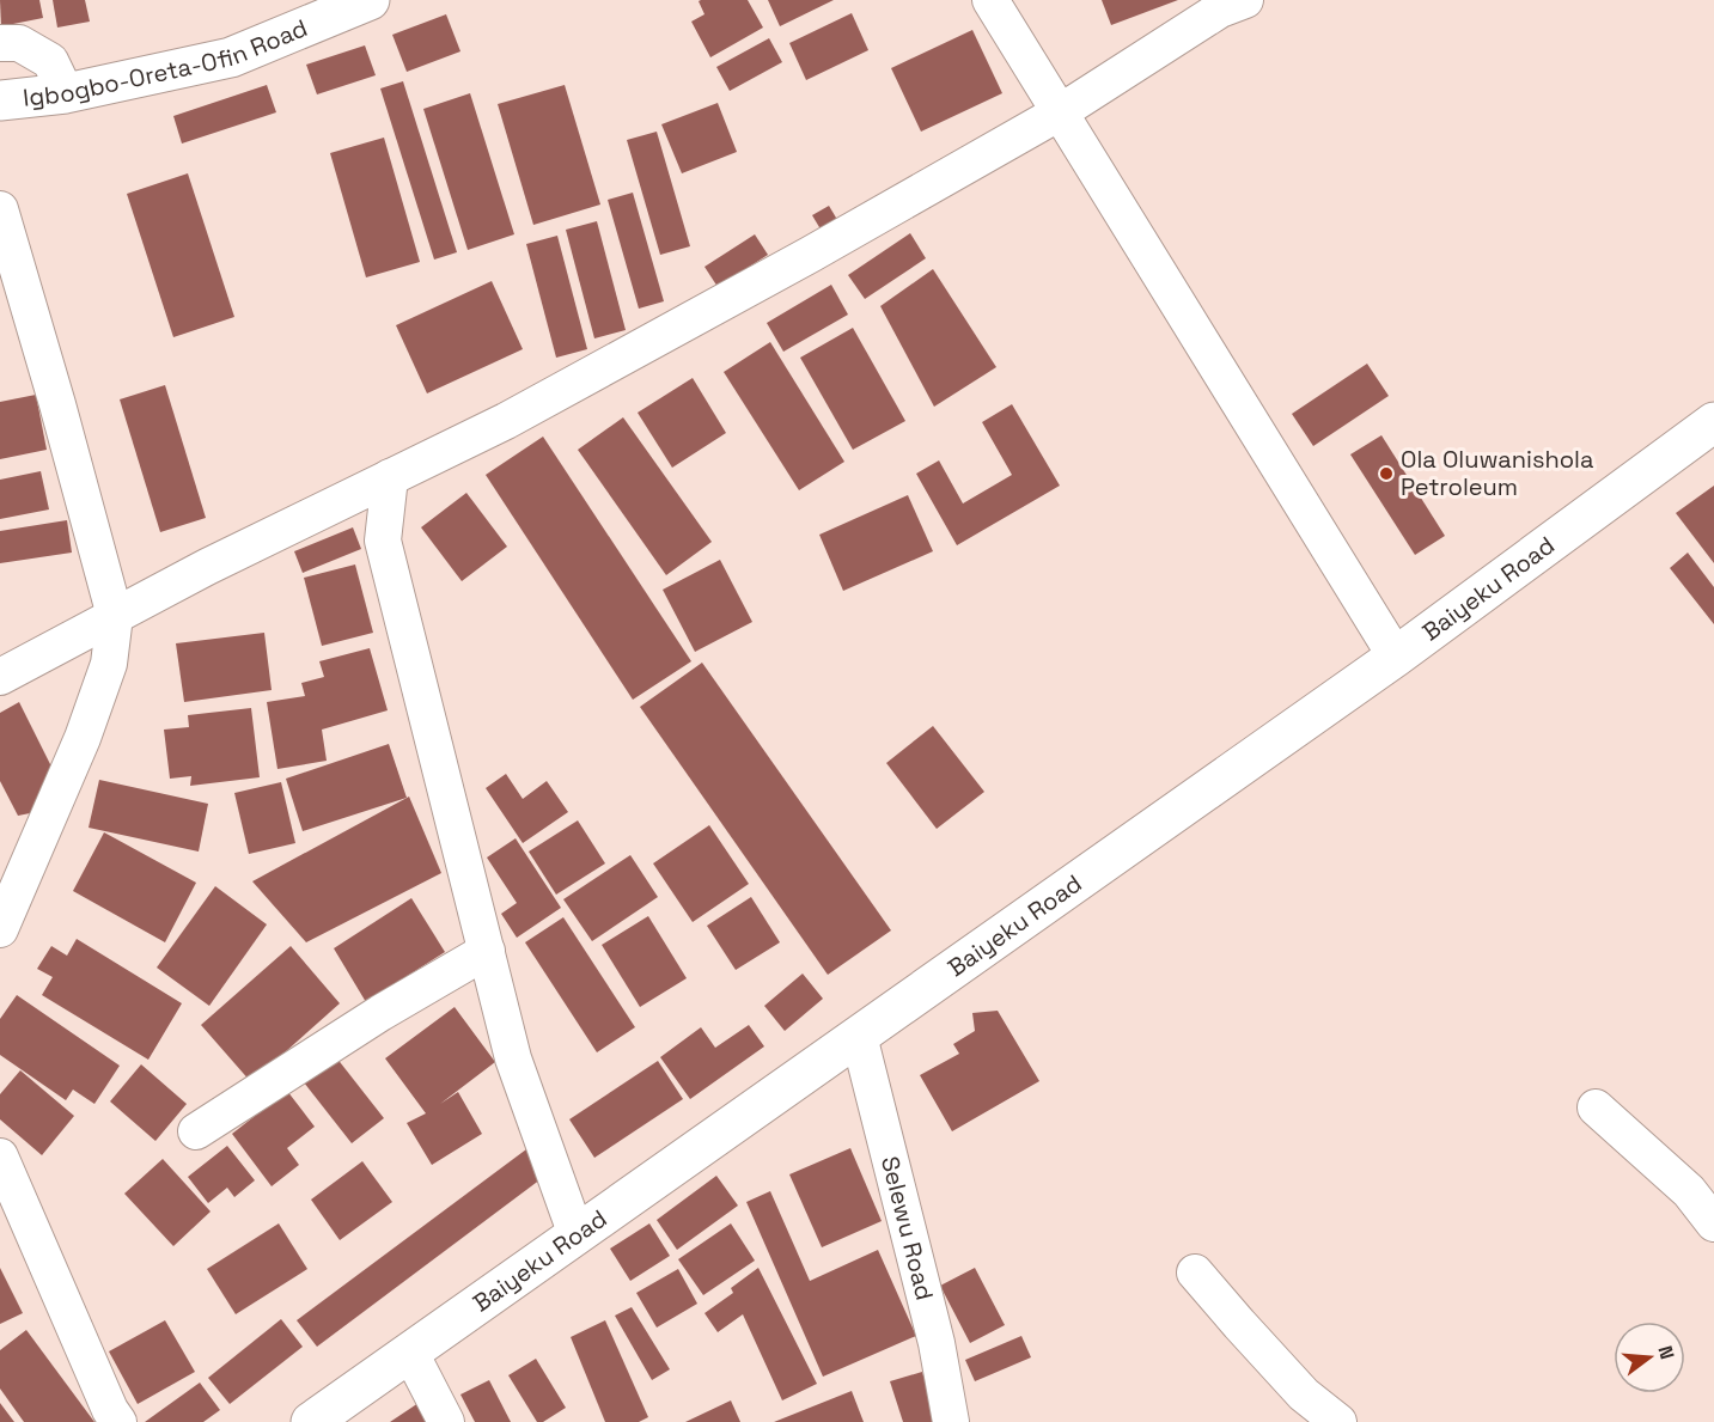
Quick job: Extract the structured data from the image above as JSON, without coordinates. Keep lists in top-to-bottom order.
{
  "streets": {
    "main road": ["Igbogbo-Oreta-Ofin Road", "Baiyeku Road"],
    "street": ["Selewu Road"]
  },
  "crossings": [
    ["Baiyeku Road", "Selewu Road"]
  ],
  "places": ["Ola Oluwanishola Petroleum"],
  "north": "right"
}
